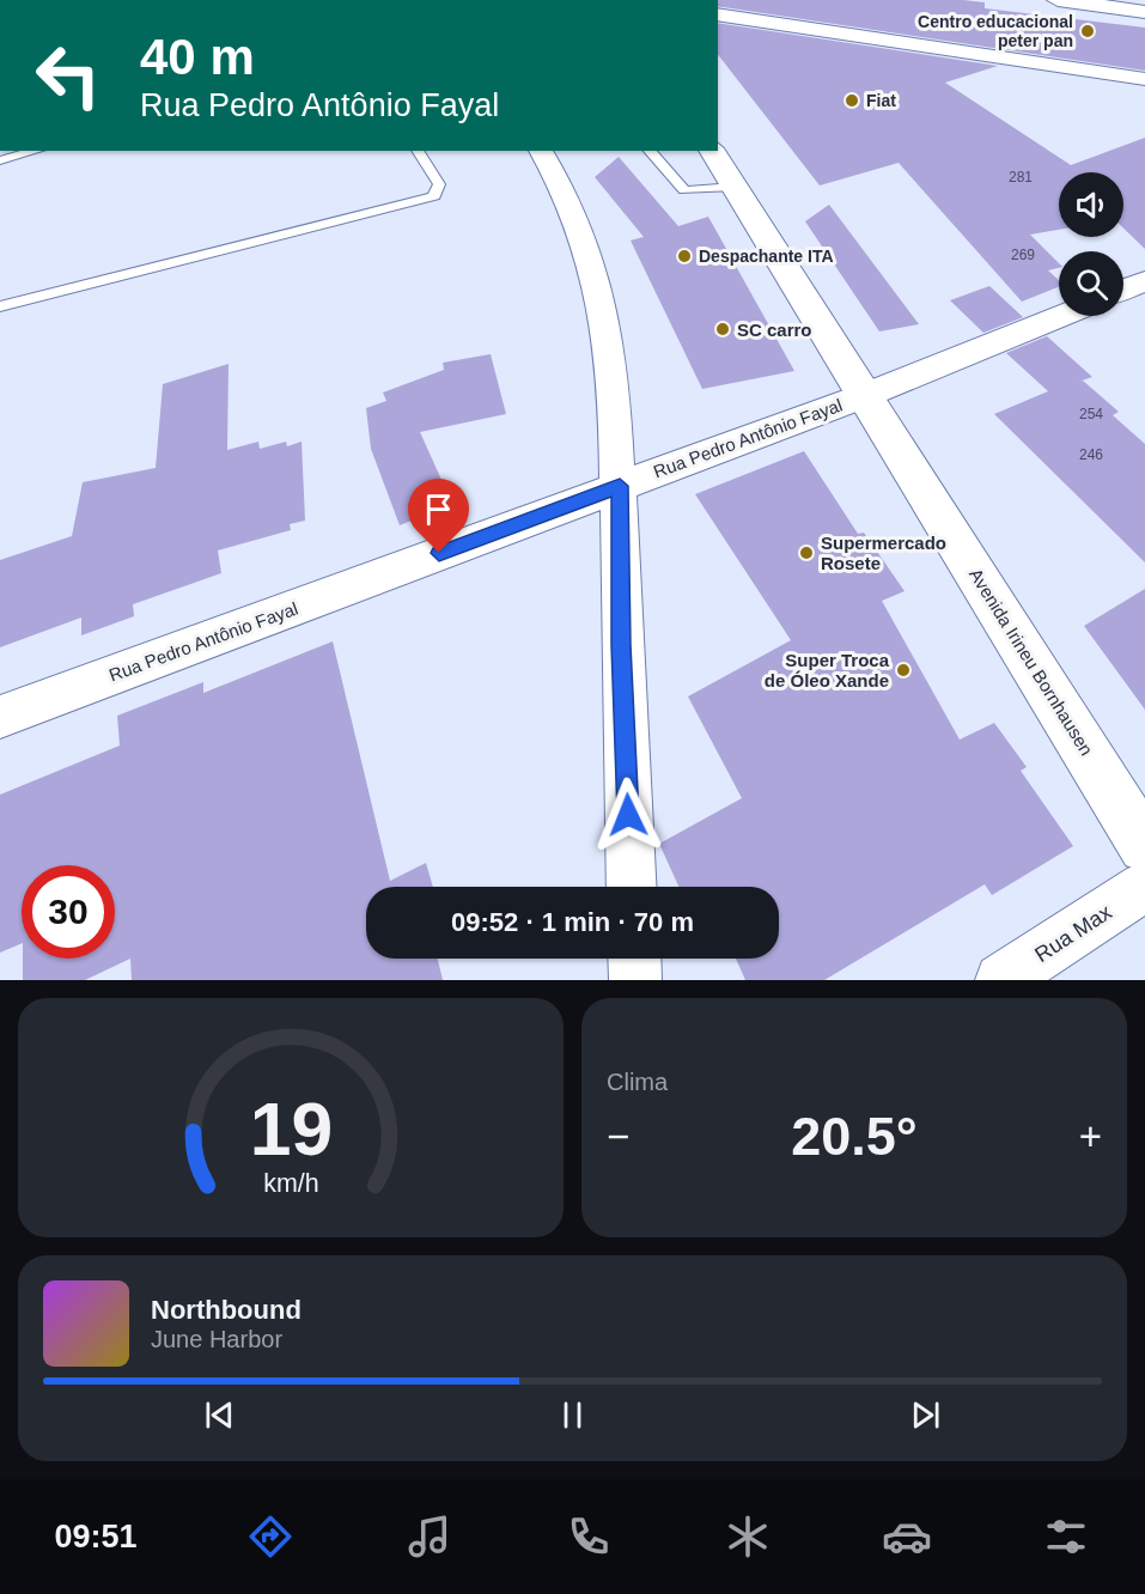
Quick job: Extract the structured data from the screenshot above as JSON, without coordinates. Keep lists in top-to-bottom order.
{
  "streets": {
    "main road": ["Avenida Irineu Bornhausen"],
    "street": ["Rua Pedro Antônio Fayal", "Rua Max"]
  },
  "crossings": [
    ["Rua Pedro Antônio Fayal", "Avenida Irineu Bornhausen"]
  ],
  "places": [
    "Centro educacional peter pan",
    "Fiat",
    "Despachante ITA",
    "SC carro",
    "Supermercado Rosete",
    "Super Troca de Óleo Xande"
  ],
  "house_numbers": [
    "281",
    "269",
    "254",
    "246"
  ],
  "page": {
    "turn": ["40 m", "Rua Pedro Antônio Fayal"],
    "limit": "30",
    "trip": "09:52 · 1 min · 70 m",
    "tile": "Clima",
    "heat": ["−", "20.5°", "+"],
    "song": ["Northbound", "June Harbor"],
    "tabs": "09:51",
    "gauge": ["19", "km/h"]
  }
}
